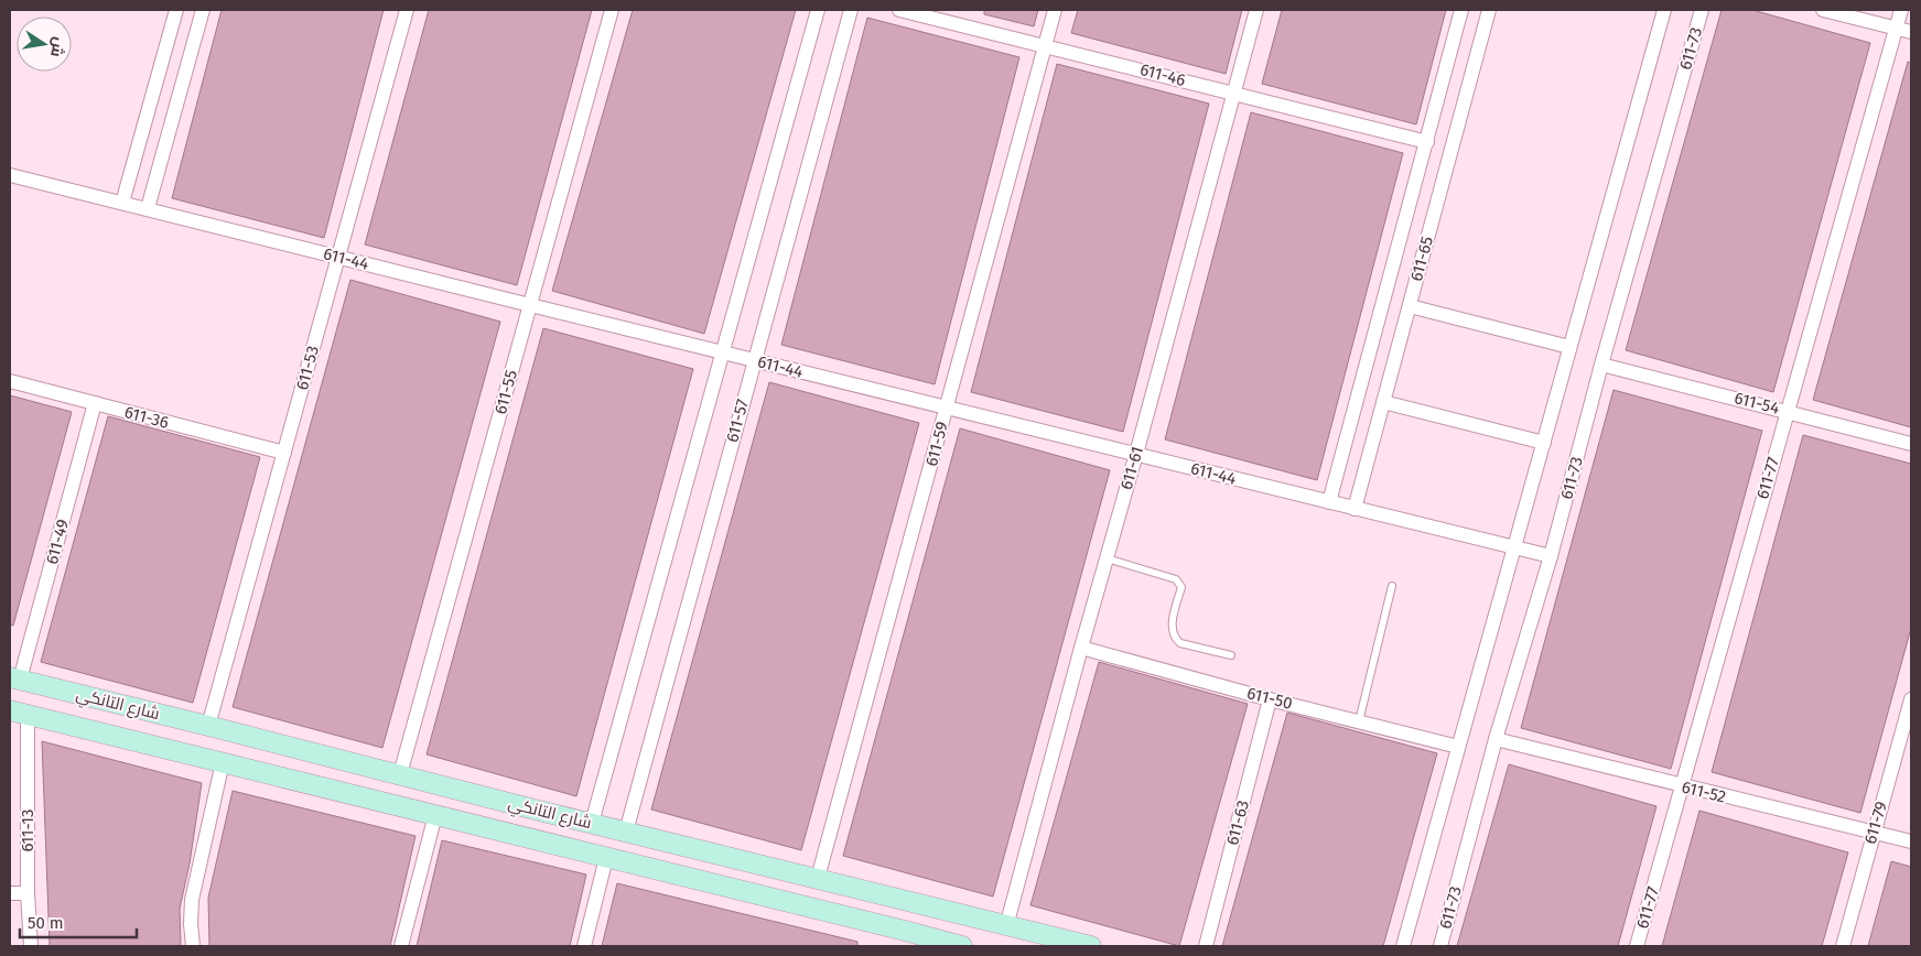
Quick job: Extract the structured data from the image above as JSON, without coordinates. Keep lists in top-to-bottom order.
{
  "streets": {
    "street": [
      "611-73",
      "611-46",
      "611-44",
      "611-65",
      "611-53",
      "611-55",
      "611-54",
      "611-36",
      "611-57",
      "611-59",
      "611-61",
      "611-77",
      "611-49",
      "611-50",
      "شارع التانكي",
      "611-52",
      "611-63",
      "611-79",
      "611-13"
    ]
  },
  "crossings": [
    ["611-73", "611-44"],
    ["611-73", "611-54"],
    ["611-73", "611-52"],
    ["611-46", "611-65"],
    ["611-46", "611-59"],
    ["611-46", "611-61"],
    ["611-44", "611-65"],
    ["611-44", "611-53"],
    ["611-44", "611-55"],
    ["611-44", "611-57"],
    ["611-44", "611-59"],
    ["611-44", "611-61"],
    ["611-53", "611-36"],
    ["611-53", "شارع التانكي"],
    ["611-55", "شارع التانكي"],
    ["611-54", "611-77"],
    ["611-36", "611-49"],
    ["611-57", "شارع التانكي"],
    ["611-59", "شارع التانكي"],
    ["611-61", "611-50"],
    ["611-61", "شارع التانكي"],
    ["611-77", "611-52"],
    ["611-49", "شارع التانكي"],
    ["611-50", "611-63"],
    ["شارع التانكي", "611-13"],
    ["611-52", "611-79"]
  ],
  "scale_bar": "50 m",
  "north": "right"
}
